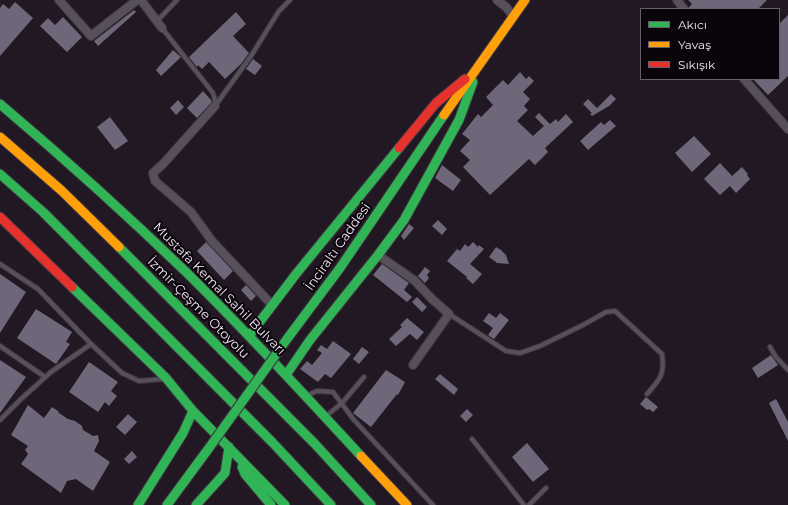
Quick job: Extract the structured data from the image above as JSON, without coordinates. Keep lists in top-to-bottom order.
{
  "streets": {
    "main road": ["İnciraltı Caddesi", "Mustafa Kemal Sahil Bulvarı", "İzmir-Çeşme Otoyolu"]
  },
  "legend": ["Akıcı", "Yavaş", "Sıkışık"]
}
